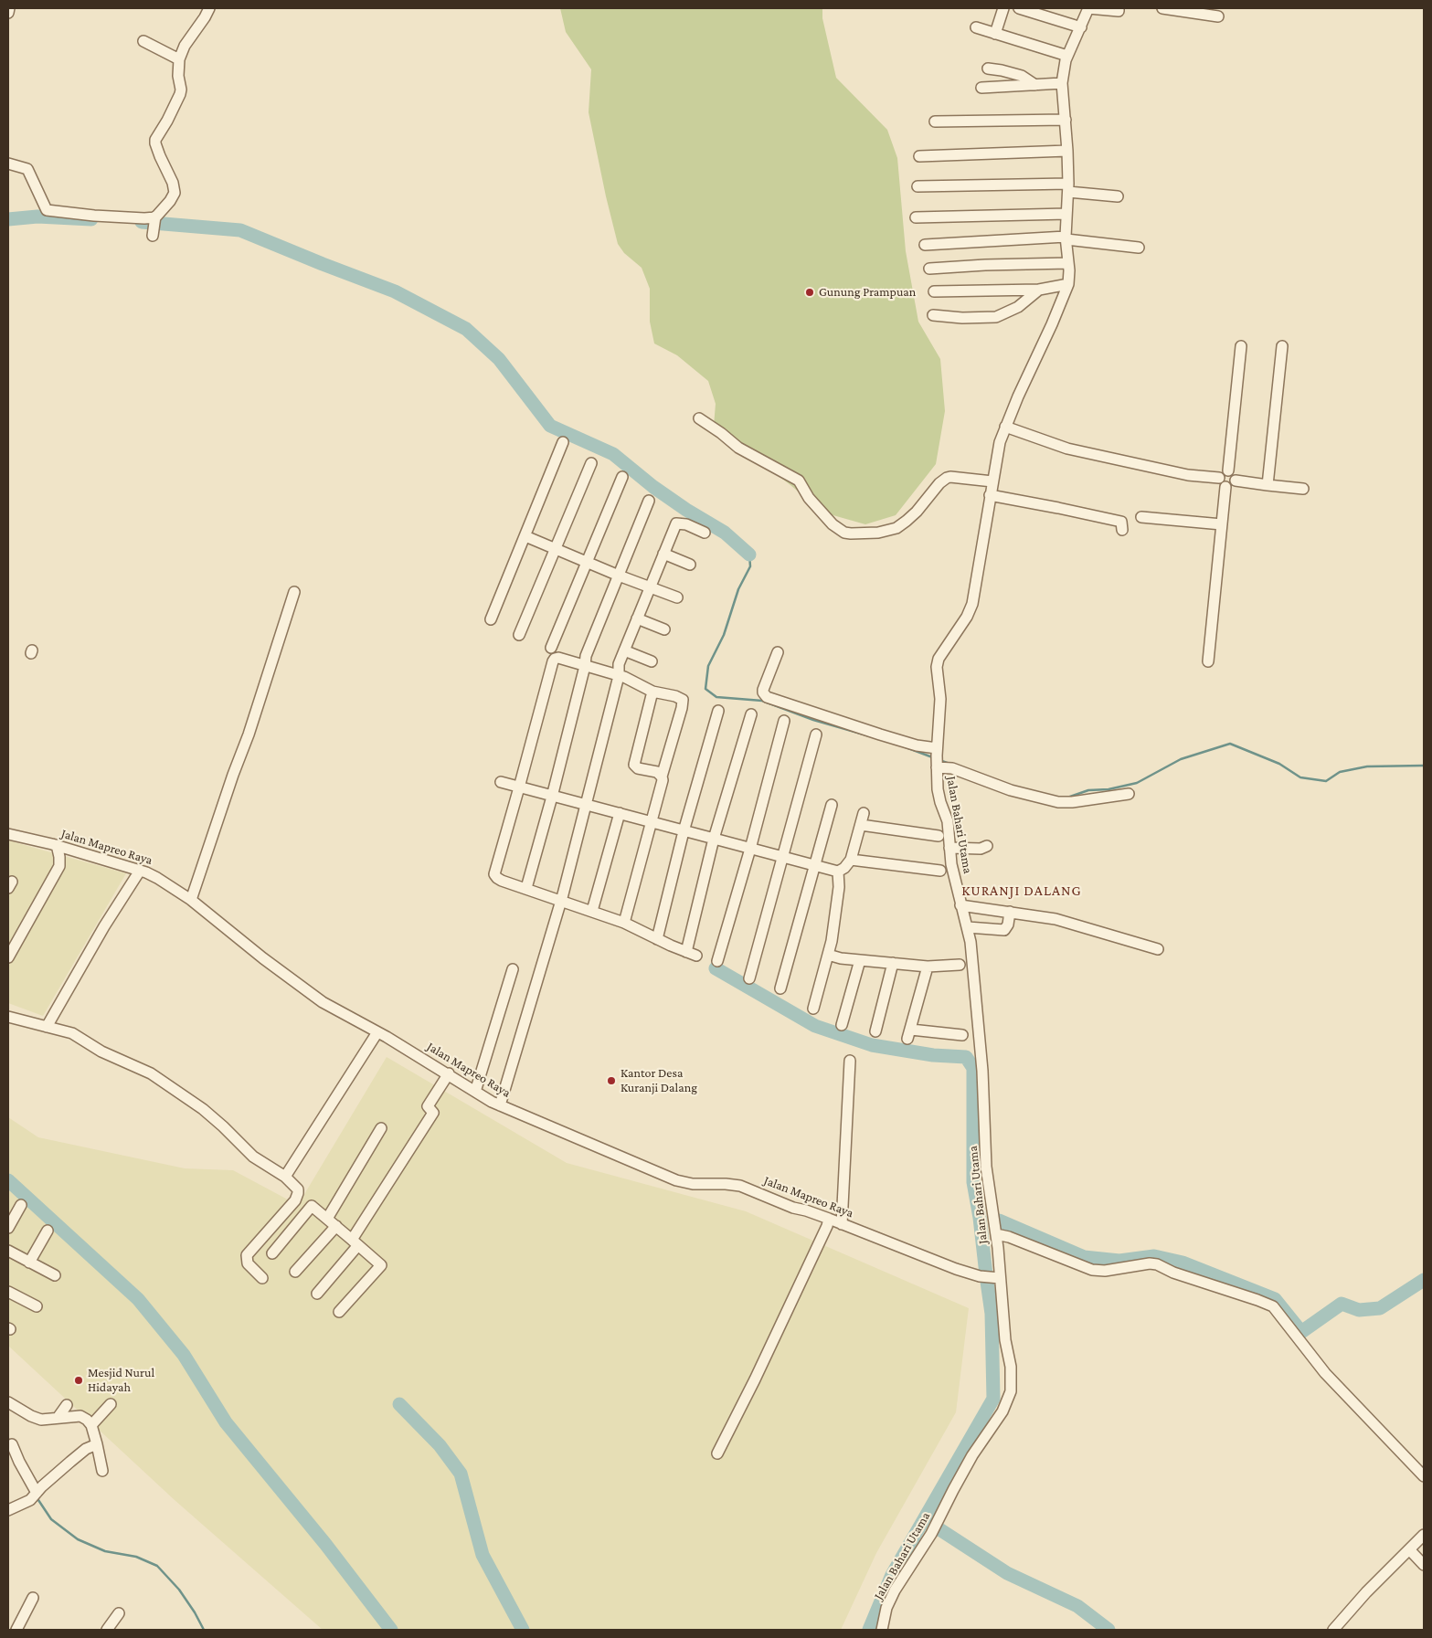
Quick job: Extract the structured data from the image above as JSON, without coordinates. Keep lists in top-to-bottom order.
{
  "streets": {
    "street": ["Jalan Bahari Utama", "Jalan Mapreo Raya"]
  },
  "crossings": [
    ["Jalan Bahari Utama", "Jalan Mapreo Raya"]
  ],
  "districts": ["KURANJI DALANG"],
  "places": ["Gunung Prampuan", "Kantor Desa Kuranji Dalang", "Mesjid Nurul Hidayah"]
}
